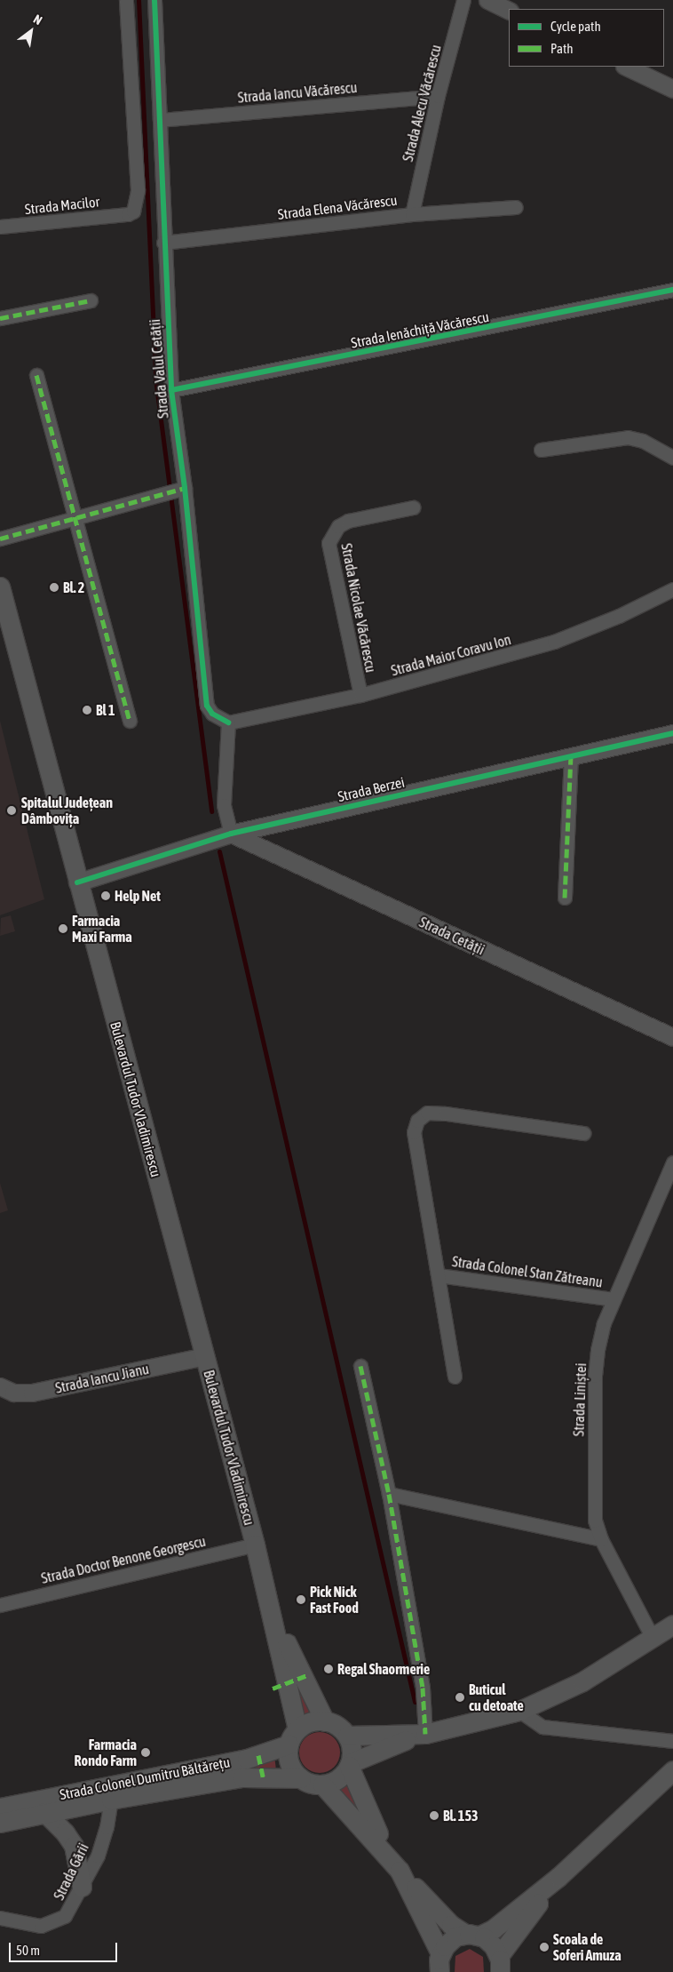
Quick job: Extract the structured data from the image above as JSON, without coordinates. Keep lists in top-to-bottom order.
{
  "streets": {
    "main road": ["Bulevardul Tudor Vladimirescu", "Strada Colonel Dumitru Băltărețu"],
    "street": [
      "Strada Iancu Văcărescu",
      "Strada Alecu Văcărescu",
      "Strada Macilor",
      "Strada Elena Văcărescu",
      "Strada Ienăchiță Văcărescu",
      "Strada Valul Cetății",
      "Strada Nicolae Văcărescu",
      "Strada Maior Coravu Ion",
      "Strada Berzei",
      "Strada Cetății",
      "Strada Colonel Stan Zătreanu",
      "Strada Iancu Jianu",
      "Strada Liniștei",
      "Strada Doctor Benone Georgescu",
      "Strada Gării"
    ]
  },
  "crossings": [
    ["Strada Iancu Văcărescu", "Strada Alecu Văcărescu"],
    ["Strada Iancu Văcărescu", "Strada Valul Cetății"],
    ["Strada Alecu Văcărescu", "Strada Elena Văcărescu"],
    ["Strada Elena Văcărescu", "Strada Valul Cetății"],
    ["Strada Ienăchiță Văcărescu", "Strada Valul Cetății"],
    ["Strada Valul Cetății", "Strada Maior Coravu Ion"],
    ["Strada Nicolae Văcărescu", "Strada Maior Coravu Ion"],
    ["Strada Berzei", "Strada Cetății"],
    ["Strada Berzei", "Bulevardul Tudor Vladimirescu"],
    ["Bulevardul Tudor Vladimirescu", "Strada Iancu Jianu"],
    ["Bulevardul Tudor Vladimirescu", "Strada Doctor Benone Georgescu"],
    ["Bulevardul Tudor Vladimirescu", "Strada Colonel Dumitru Băltărețu"],
    ["Strada Colonel Stan Zătreanu", "Strada Liniștei"],
    ["Strada Colonel Dumitru Băltărețu", "Strada Gării"]
  ],
  "places": [
    "Bl. 2",
    "Bl 1",
    "Spitalul Județean Dâmbovița",
    "Help Net",
    "Farmacia Maxi Farma",
    "Pick Nick Fast Food",
    "Regal Shaormerie",
    "Buticul cu detoate",
    "Farmacia Rondo Farm",
    "Bl. 153",
    "Scoala de Soferi Amuza"
  ],
  "legend": ["Cycle path", "Path"],
  "scale_bar": "50 m",
  "north": "top right"
}
